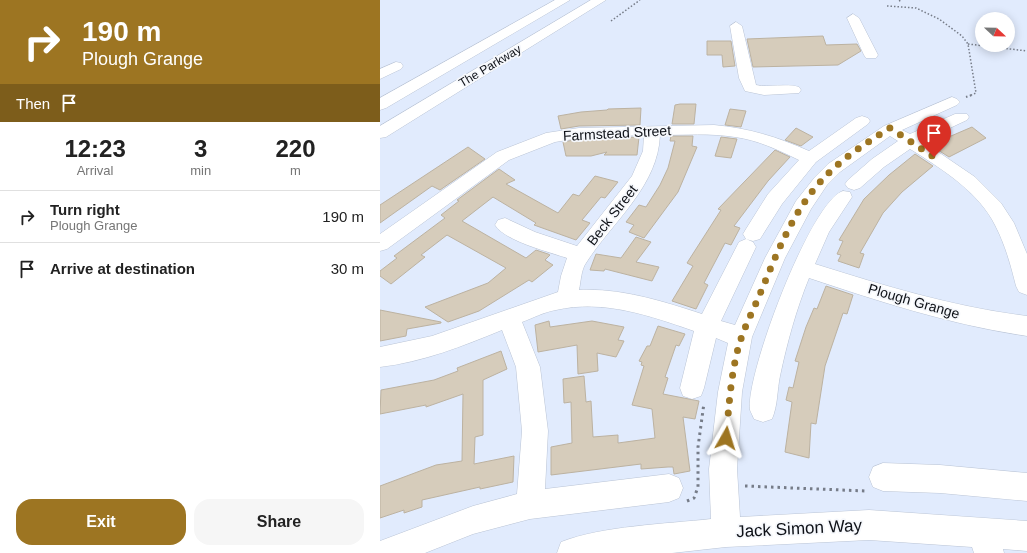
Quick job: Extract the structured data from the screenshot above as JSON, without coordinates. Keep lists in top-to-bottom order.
{
  "streets": {
    "highway": ["The Parkway"],
    "street": [
      "Farmstead Street",
      "Beck Street",
      "Plough Grange",
      "Jack Simon Way"
    ]
  },
  "crossings": [
    ["Farmstead Street", "Beck Street"]
  ],
  "north": "right",
  "page": {
    "turn": ["190 m", "Plough Grange"],
    "then": "Then",
    "eta": [
      "12:23",
      "Arrival",
      "3",
      "min",
      "220",
      "m"
    ],
    "list": [
      {
        "name": "Turn right",
        "note": "Plough Grange",
        "value": "190 m"
      },
      {
        "name": "Arrive at destination",
        "value": "30 m"
      }
    ],
    "buttons": ["Exit", "Share"]
  }
}
